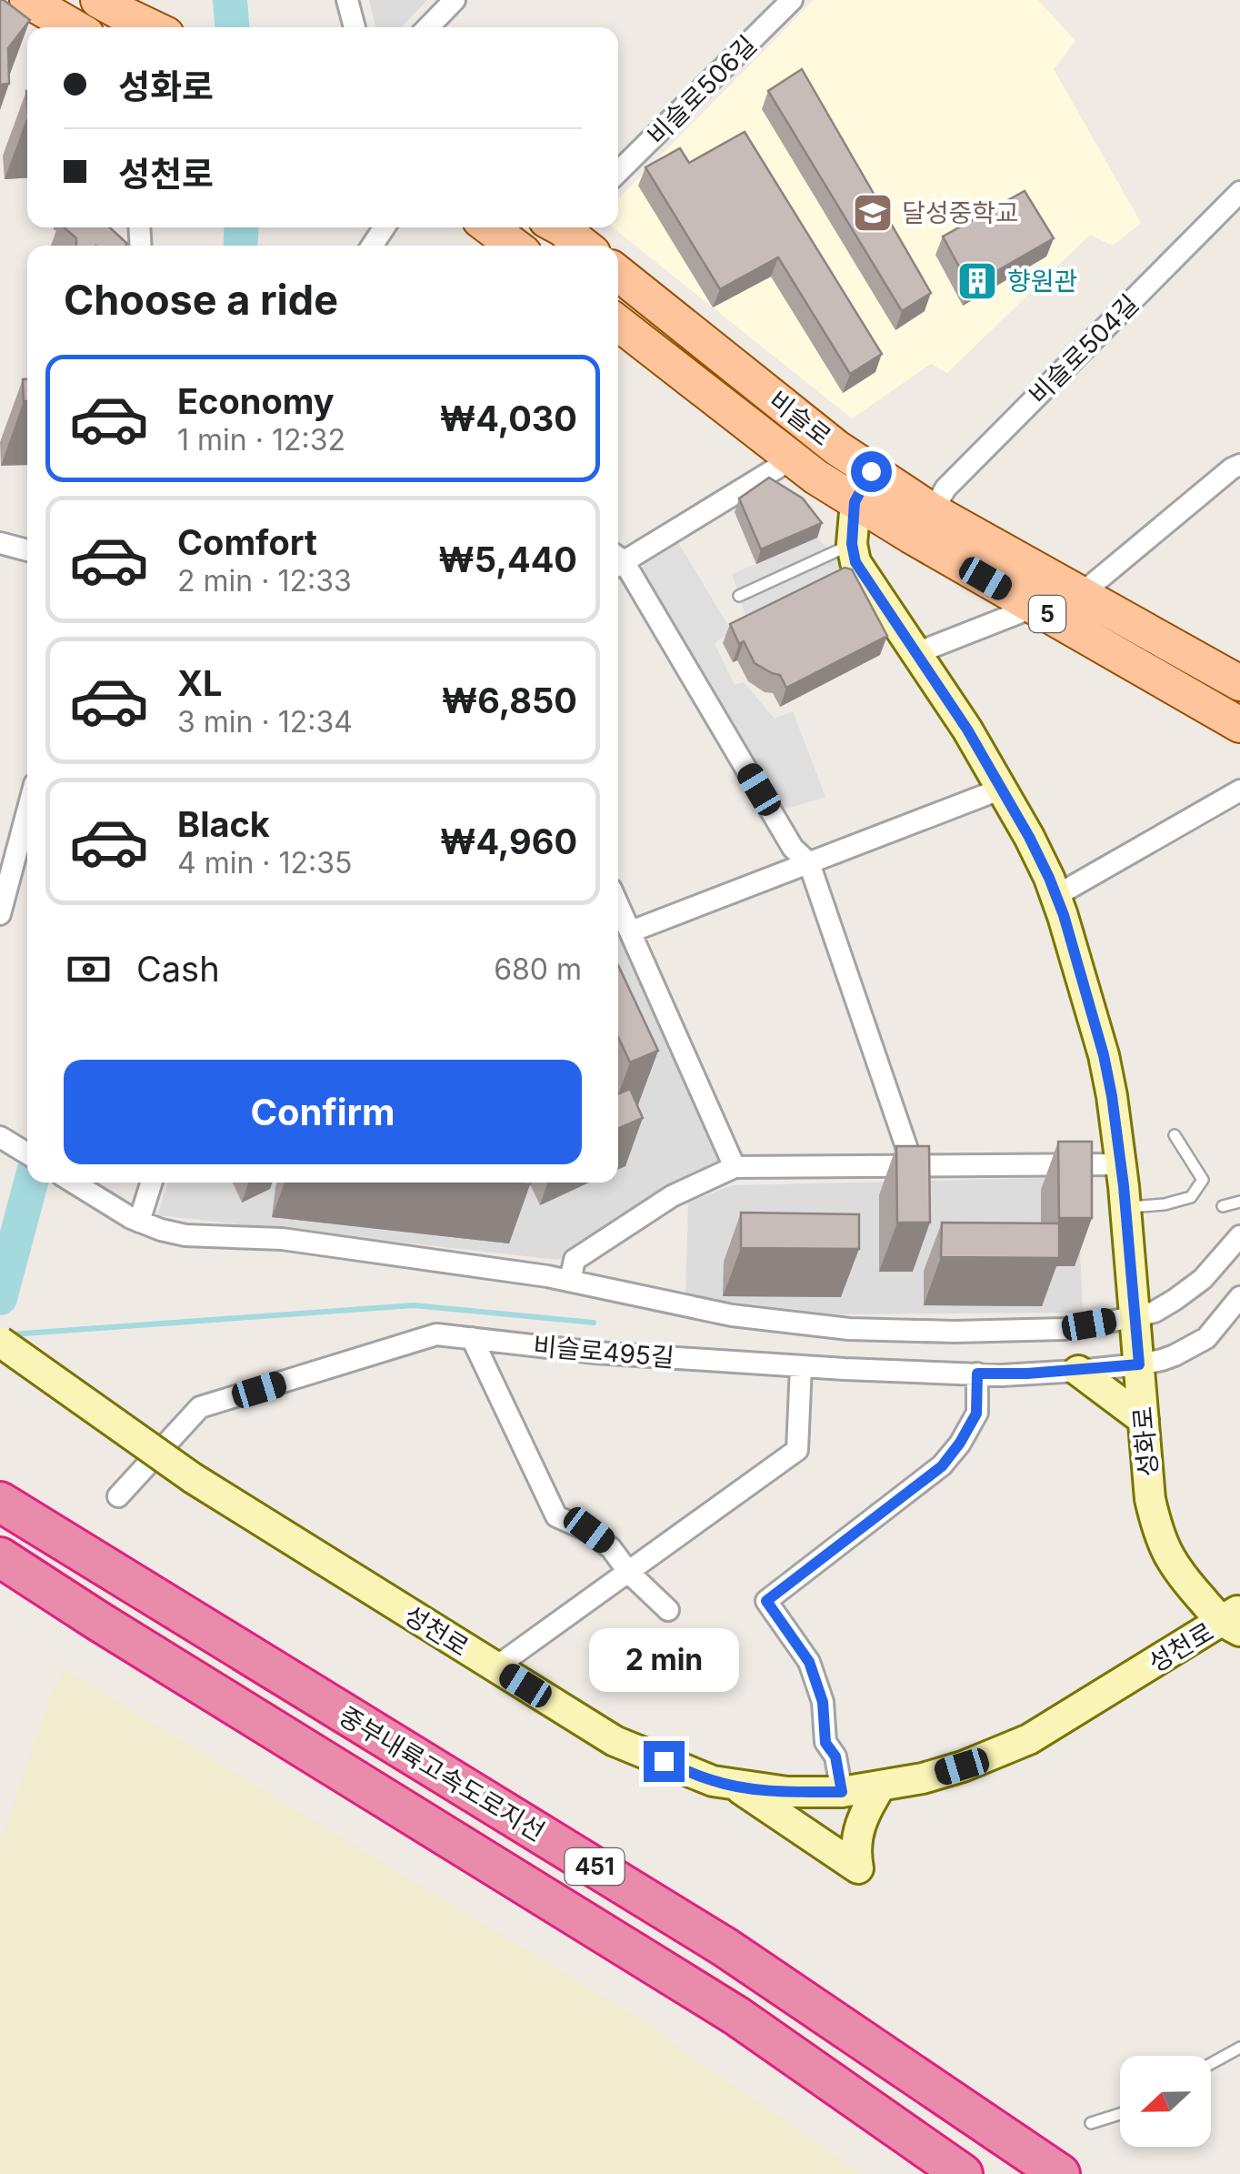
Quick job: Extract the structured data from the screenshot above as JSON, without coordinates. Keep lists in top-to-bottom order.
{
  "streets": {
    "highway": ["중부내륙고속도로지선", "451"],
    "main road": [
      "비슬로",
      "5",
      "성화로",
      "성천로"
    ],
    "street": ["비슬로506길", "비슬로504길", "비슬로495길"]
  },
  "crossings": [
    ["비슬로504길", "비슬로"],
    ["비슬로", "성화로"],
    ["비슬로495길", "성화로"],
    ["성화로", "성천로"]
  ],
  "places": {
    "school or university": ["달성중학교"],
    "building": ["향원관"]
  },
  "north": "left",
  "page": {
    "banner": ["성화로", "성천로"],
    "heading": "Choose a ride",
    "list": [
      {
        "name": "Economy",
        "note": "1 min · 12:32",
        "value": "₩4,030"
      },
      {
        "name": "Comfort",
        "note": "2 min · 12:33",
        "value": "₩5,440"
      },
      {
        "name": "XL",
        "note": "3 min · 12:34",
        "value": "₩6,850"
      },
      {
        "name": "Black",
        "note": "4 min · 12:35",
        "value": "₩4,960"
      }
    ],
    "pay": ["Cash", "680 m"],
    "buttons": "Confirm",
    "bubble": "2 min"
  }
}
